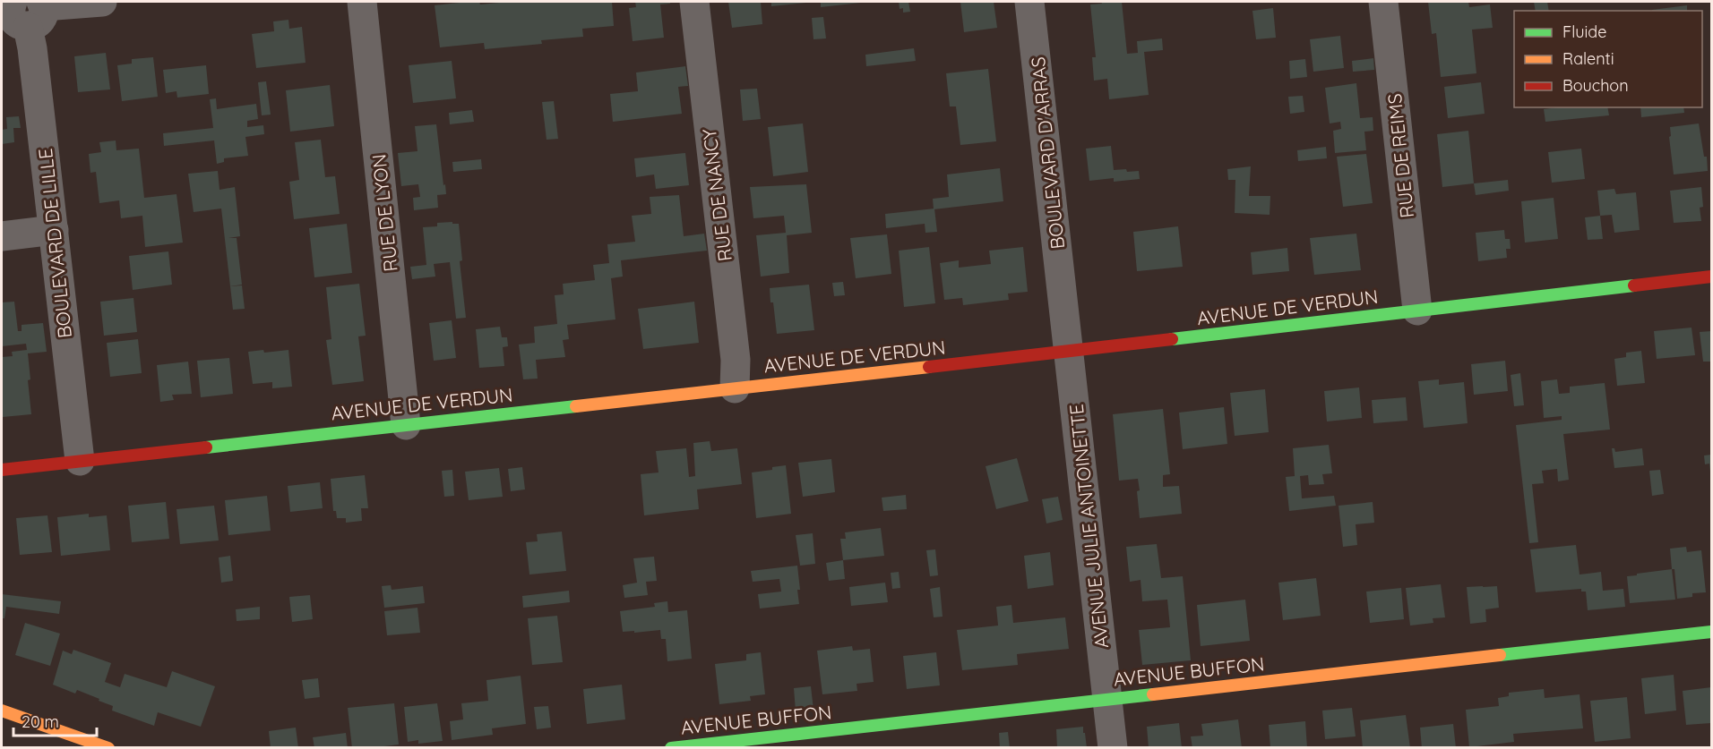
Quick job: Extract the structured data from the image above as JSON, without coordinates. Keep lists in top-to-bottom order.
{
  "streets": {
    "street": [
      "BOULEVARD D'ARRAS",
      "RUE DE REIMS",
      "RUE DE NANCY",
      "RUE DE LYON",
      "BOULEVARD DE LILLE",
      "AVENUE DE VERDUN",
      "AVENUE JULIE ANTOINETTE",
      "AVENUE BUFFON"
    ]
  },
  "crossings": [
    ["BOULEVARD D'ARRAS", "AVENUE JULIE ANTOINETTE"],
    ["RUE DE REIMS", "AVENUE DE VERDUN"],
    ["RUE DE NANCY", "AVENUE DE VERDUN"],
    ["RUE DE LYON", "AVENUE DE VERDUN"],
    ["BOULEVARD DE LILLE", "AVENUE DE VERDUN"],
    ["AVENUE DE VERDUN", "AVENUE JULIE ANTOINETTE"],
    ["AVENUE JULIE ANTOINETTE", "AVENUE BUFFON"]
  ],
  "legend": ["Fluide", "Ralenti", "Bouchon"],
  "scale_bar": "20 m"
}
